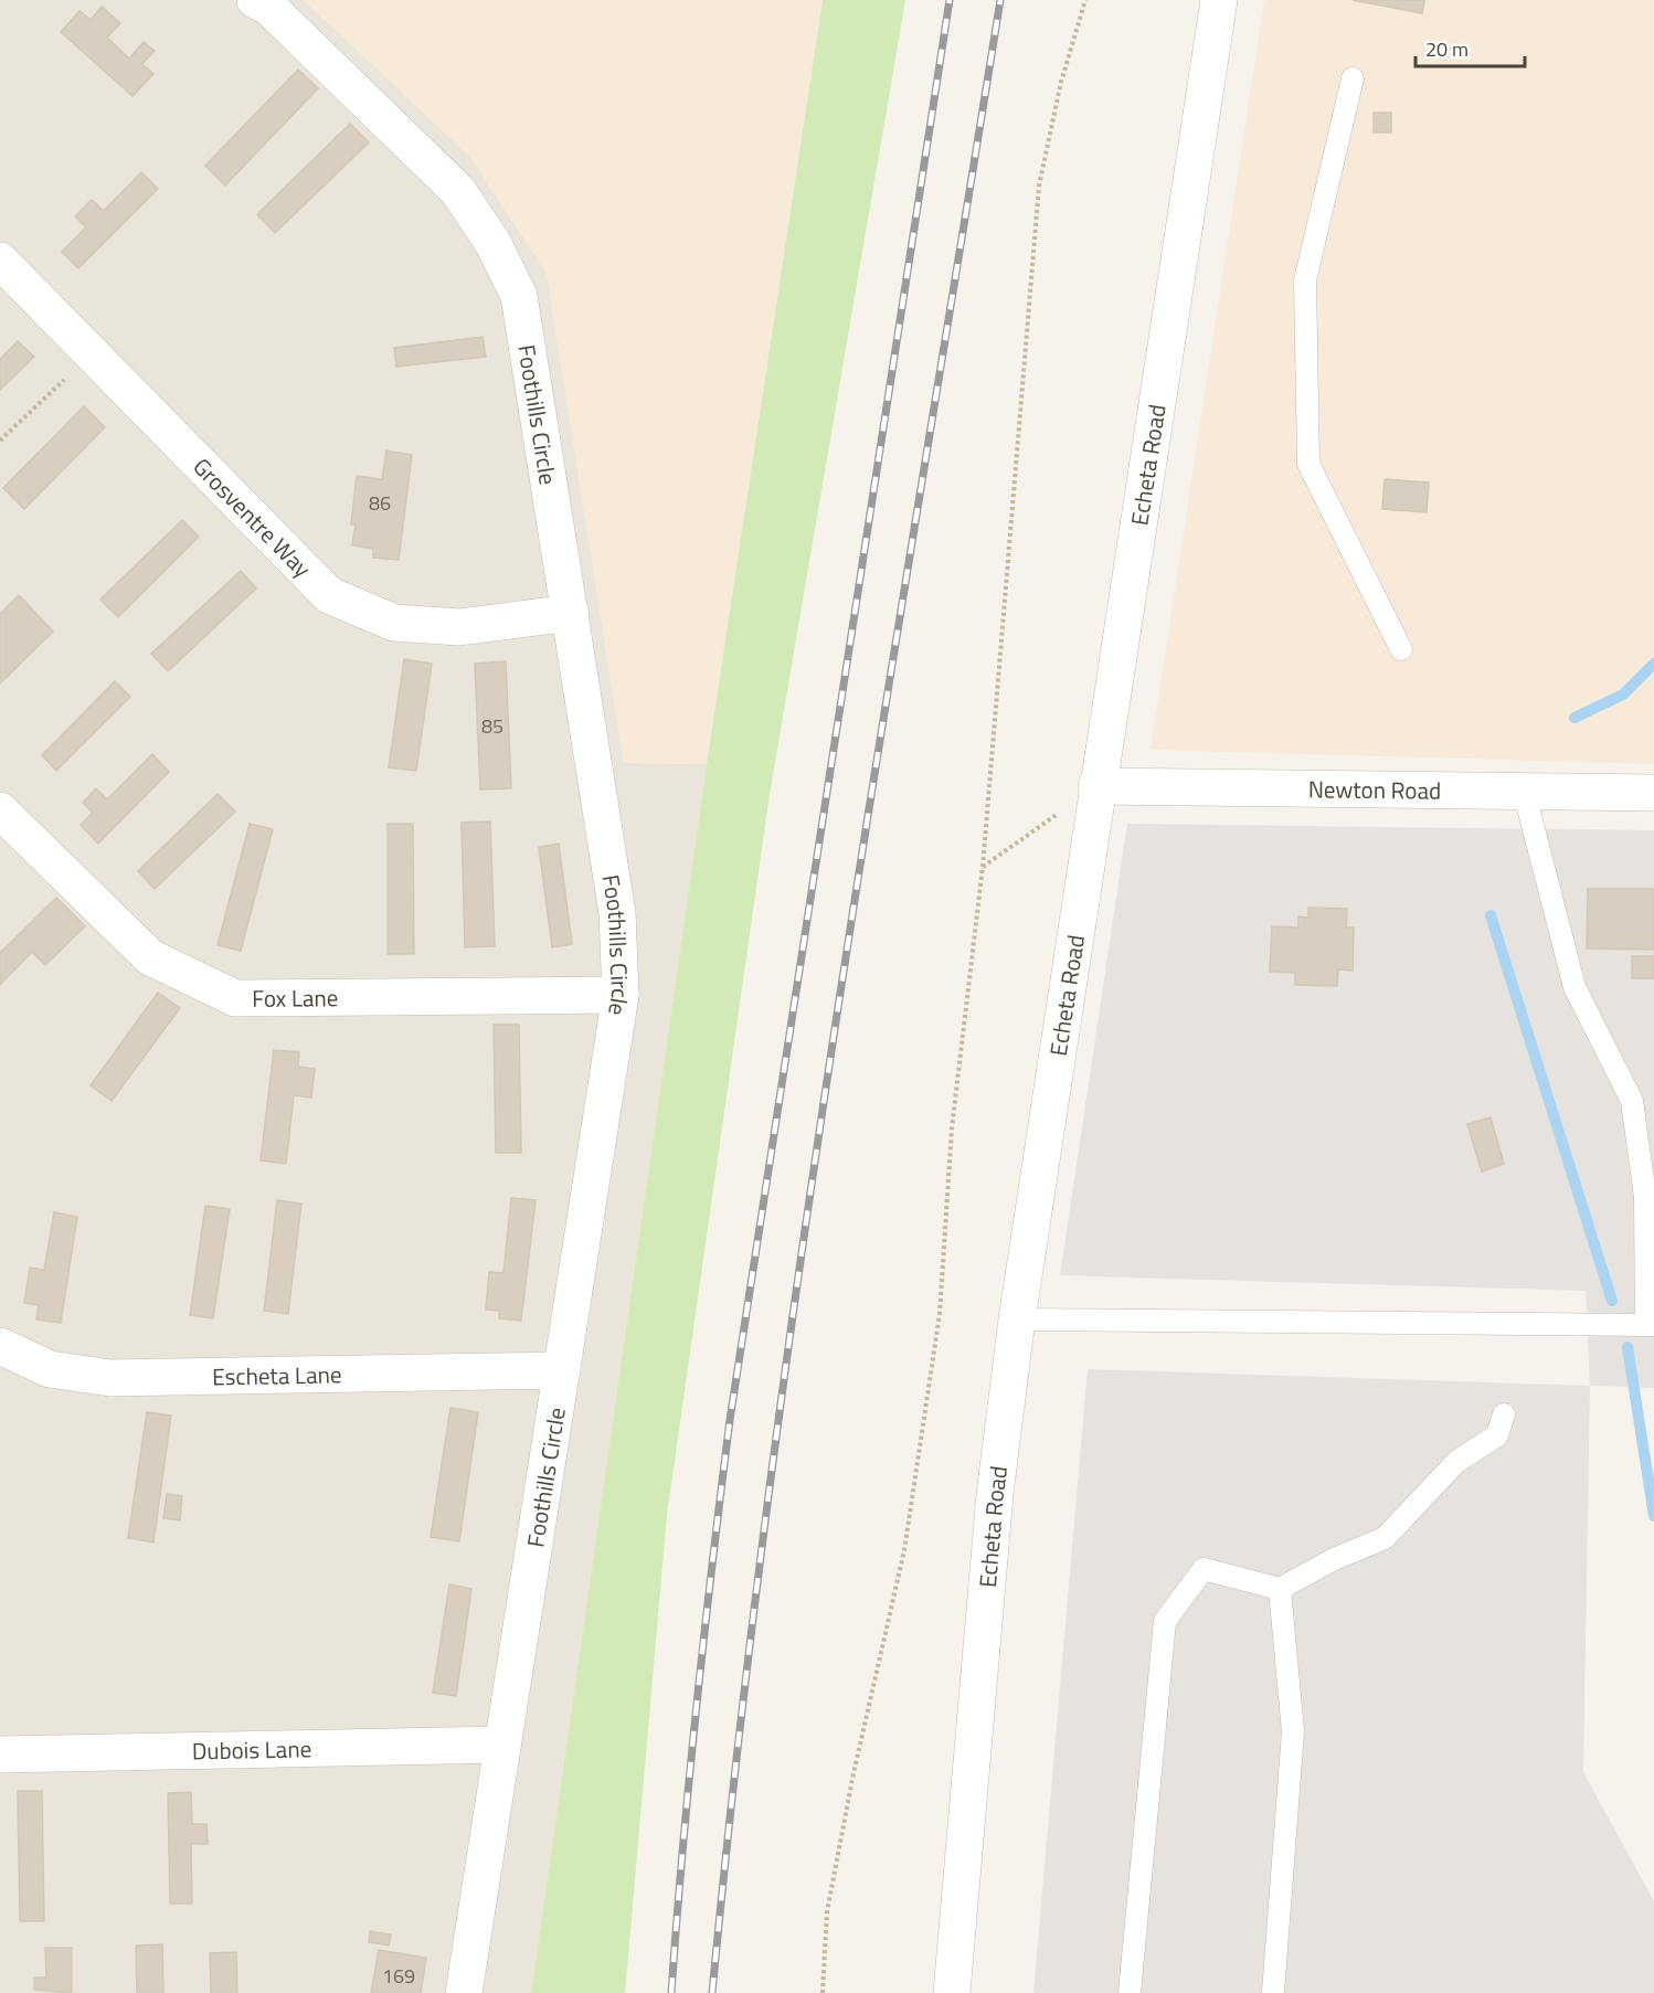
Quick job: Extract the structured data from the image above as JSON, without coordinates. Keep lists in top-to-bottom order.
{
  "streets": {
    "street": [
      "Foothills Circle",
      "Echeta Road",
      "Grosventre Way",
      "Newton Road",
      "Fox Lane",
      "Escheta Lane",
      "Dubois Lane"
    ]
  },
  "crossings": [
    ["Foothills Circle", "Grosventre Way"],
    ["Foothills Circle", "Fox Lane"],
    ["Foothills Circle", "Escheta Lane"],
    ["Foothills Circle", "Dubois Lane"],
    ["Echeta Road", "Newton Road"]
  ],
  "house_numbers": ["86", "85", "169"],
  "scale_bar": "20 m"
}
